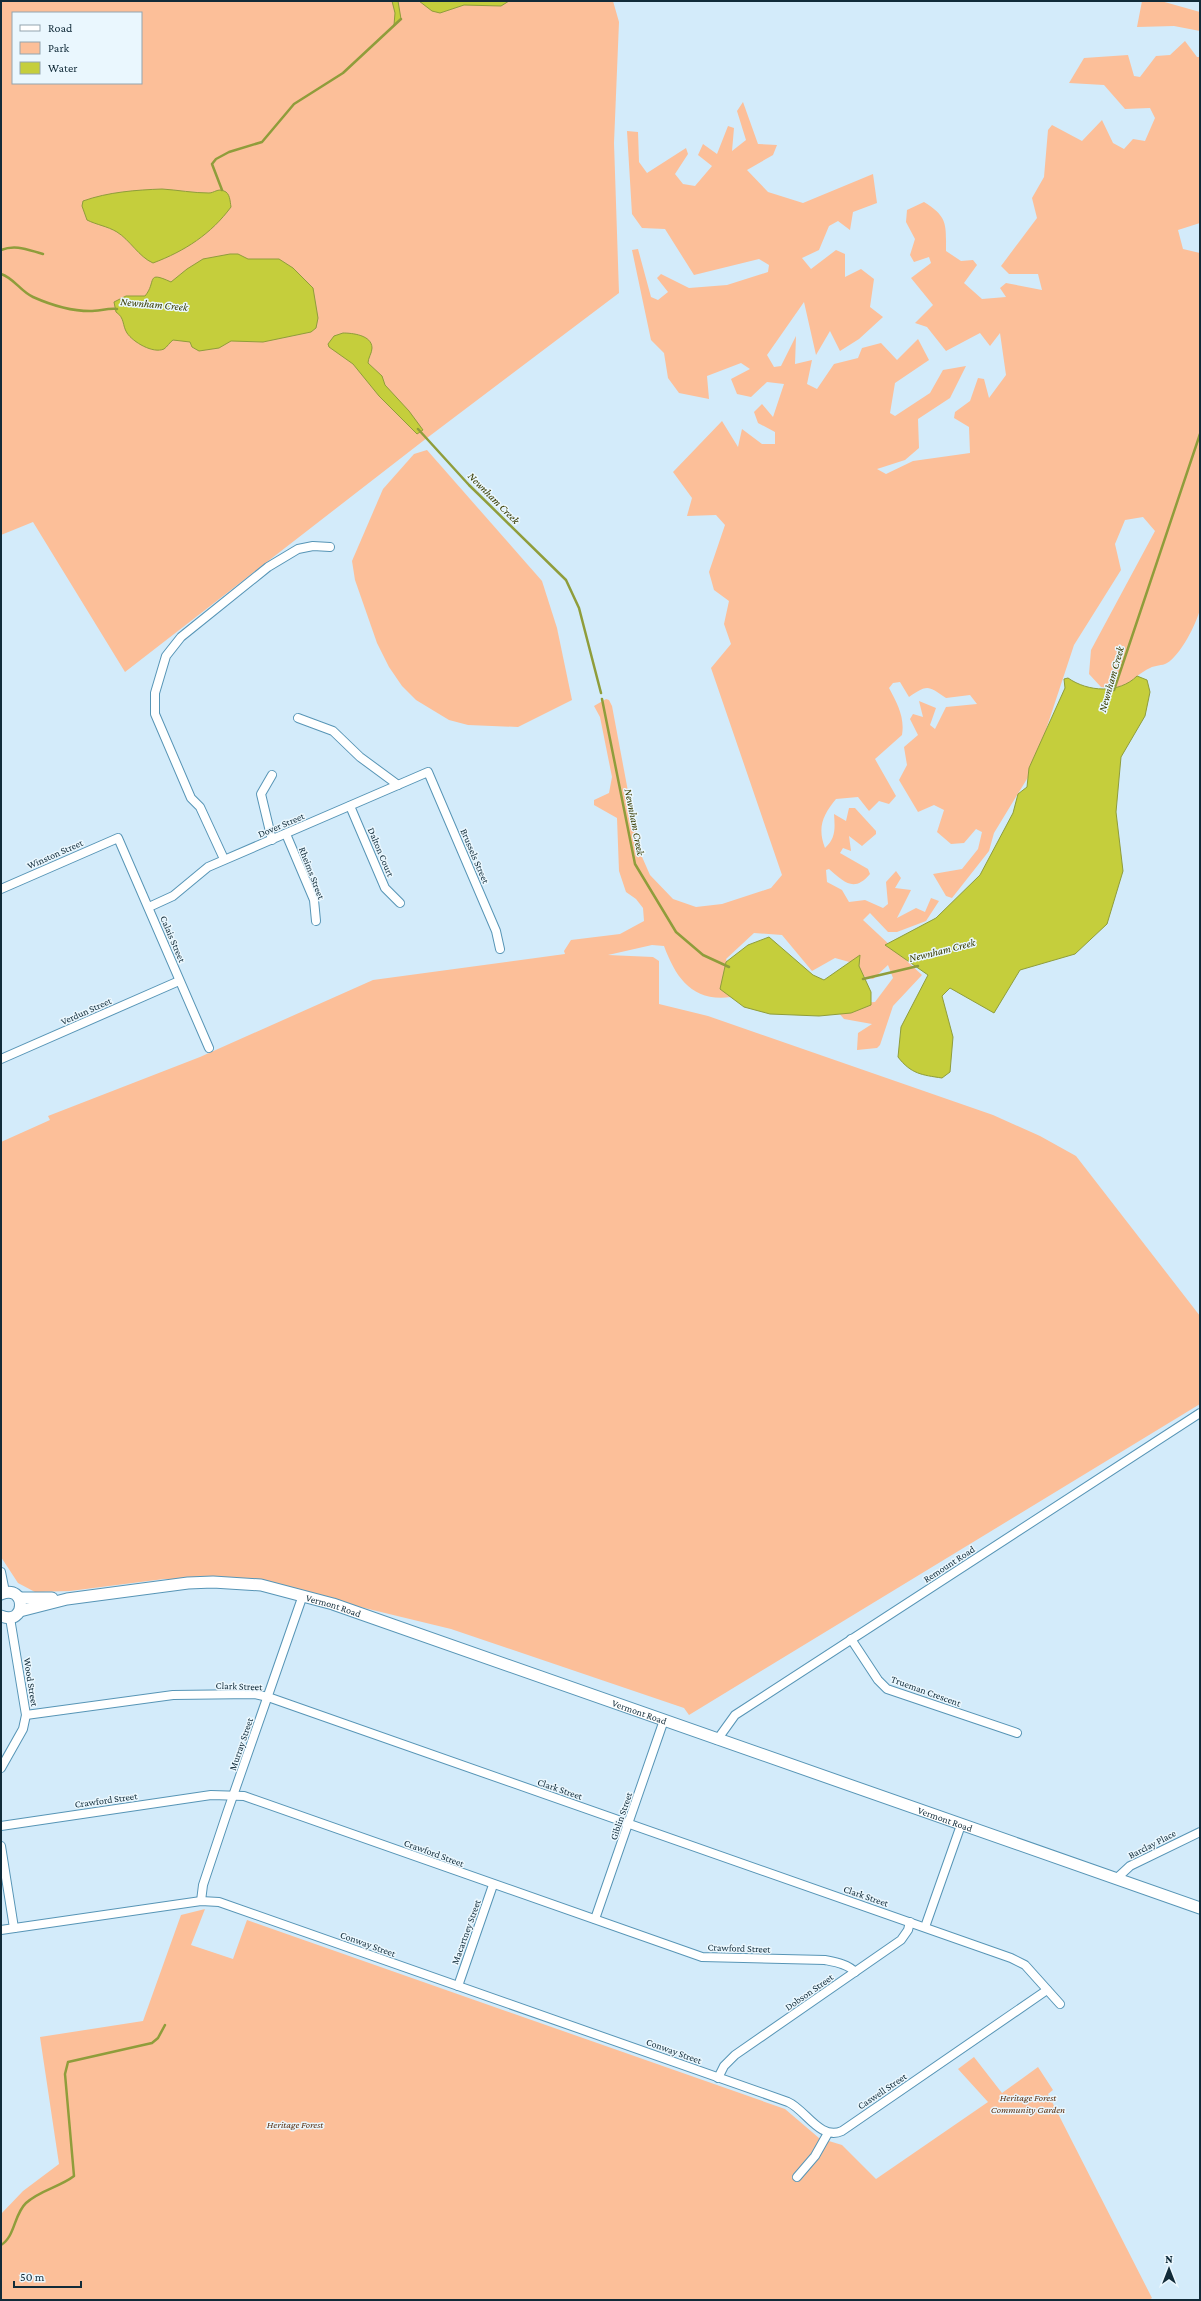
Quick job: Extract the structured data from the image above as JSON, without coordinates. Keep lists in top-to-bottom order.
{
  "streets": {
    "street": [
      "Dover Street",
      "Dalton Court",
      "Winston Street",
      "Brussels Street",
      "Rheims Street",
      "Calais Street",
      "Verdun Street",
      "Remount Road",
      "Vermont Road",
      "Wood Street",
      "Clark Street",
      "Trueman Crescent",
      "Murray Street",
      "Crawford Street",
      "Giblin Street",
      "Barclay Place",
      "Macartney Street",
      "Conway Street",
      "Dobson Street",
      "Caswell Street"
    ]
  },
  "crossings": [
    ["Dover Street", "Dalton Court"],
    ["Dover Street", "Brussels Street"],
    ["Dover Street", "Rheims Street"],
    ["Dover Street", "Calais Street"],
    ["Winston Street", "Calais Street"],
    ["Calais Street", "Verdun Street"],
    ["Remount Road", "Vermont Road"],
    ["Remount Road", "Trueman Crescent"],
    ["Vermont Road", "Wood Street"],
    ["Vermont Road", "Murray Street"],
    ["Vermont Road", "Giblin Street"],
    ["Vermont Road", "Barclay Place"],
    ["Wood Street", "Clark Street"],
    ["Clark Street", "Murray Street"],
    ["Clark Street", "Giblin Street"],
    ["Clark Street", "Dobson Street"],
    ["Clark Street", "Caswell Street"],
    ["Murray Street", "Crawford Street"],
    ["Murray Street", "Conway Street"],
    ["Crawford Street", "Giblin Street"],
    ["Crawford Street", "Macartney Street"],
    ["Crawford Street", "Dobson Street"],
    ["Macartney Street", "Conway Street"],
    ["Conway Street", "Dobson Street"]
  ],
  "water": ["Newnham Creek"],
  "parks": ["Heritage Forest Community Garden", "Heritage Forest"],
  "legend": ["Road", "Park", "Water"],
  "scale_bar": "50 m",
  "north": "top"
}
